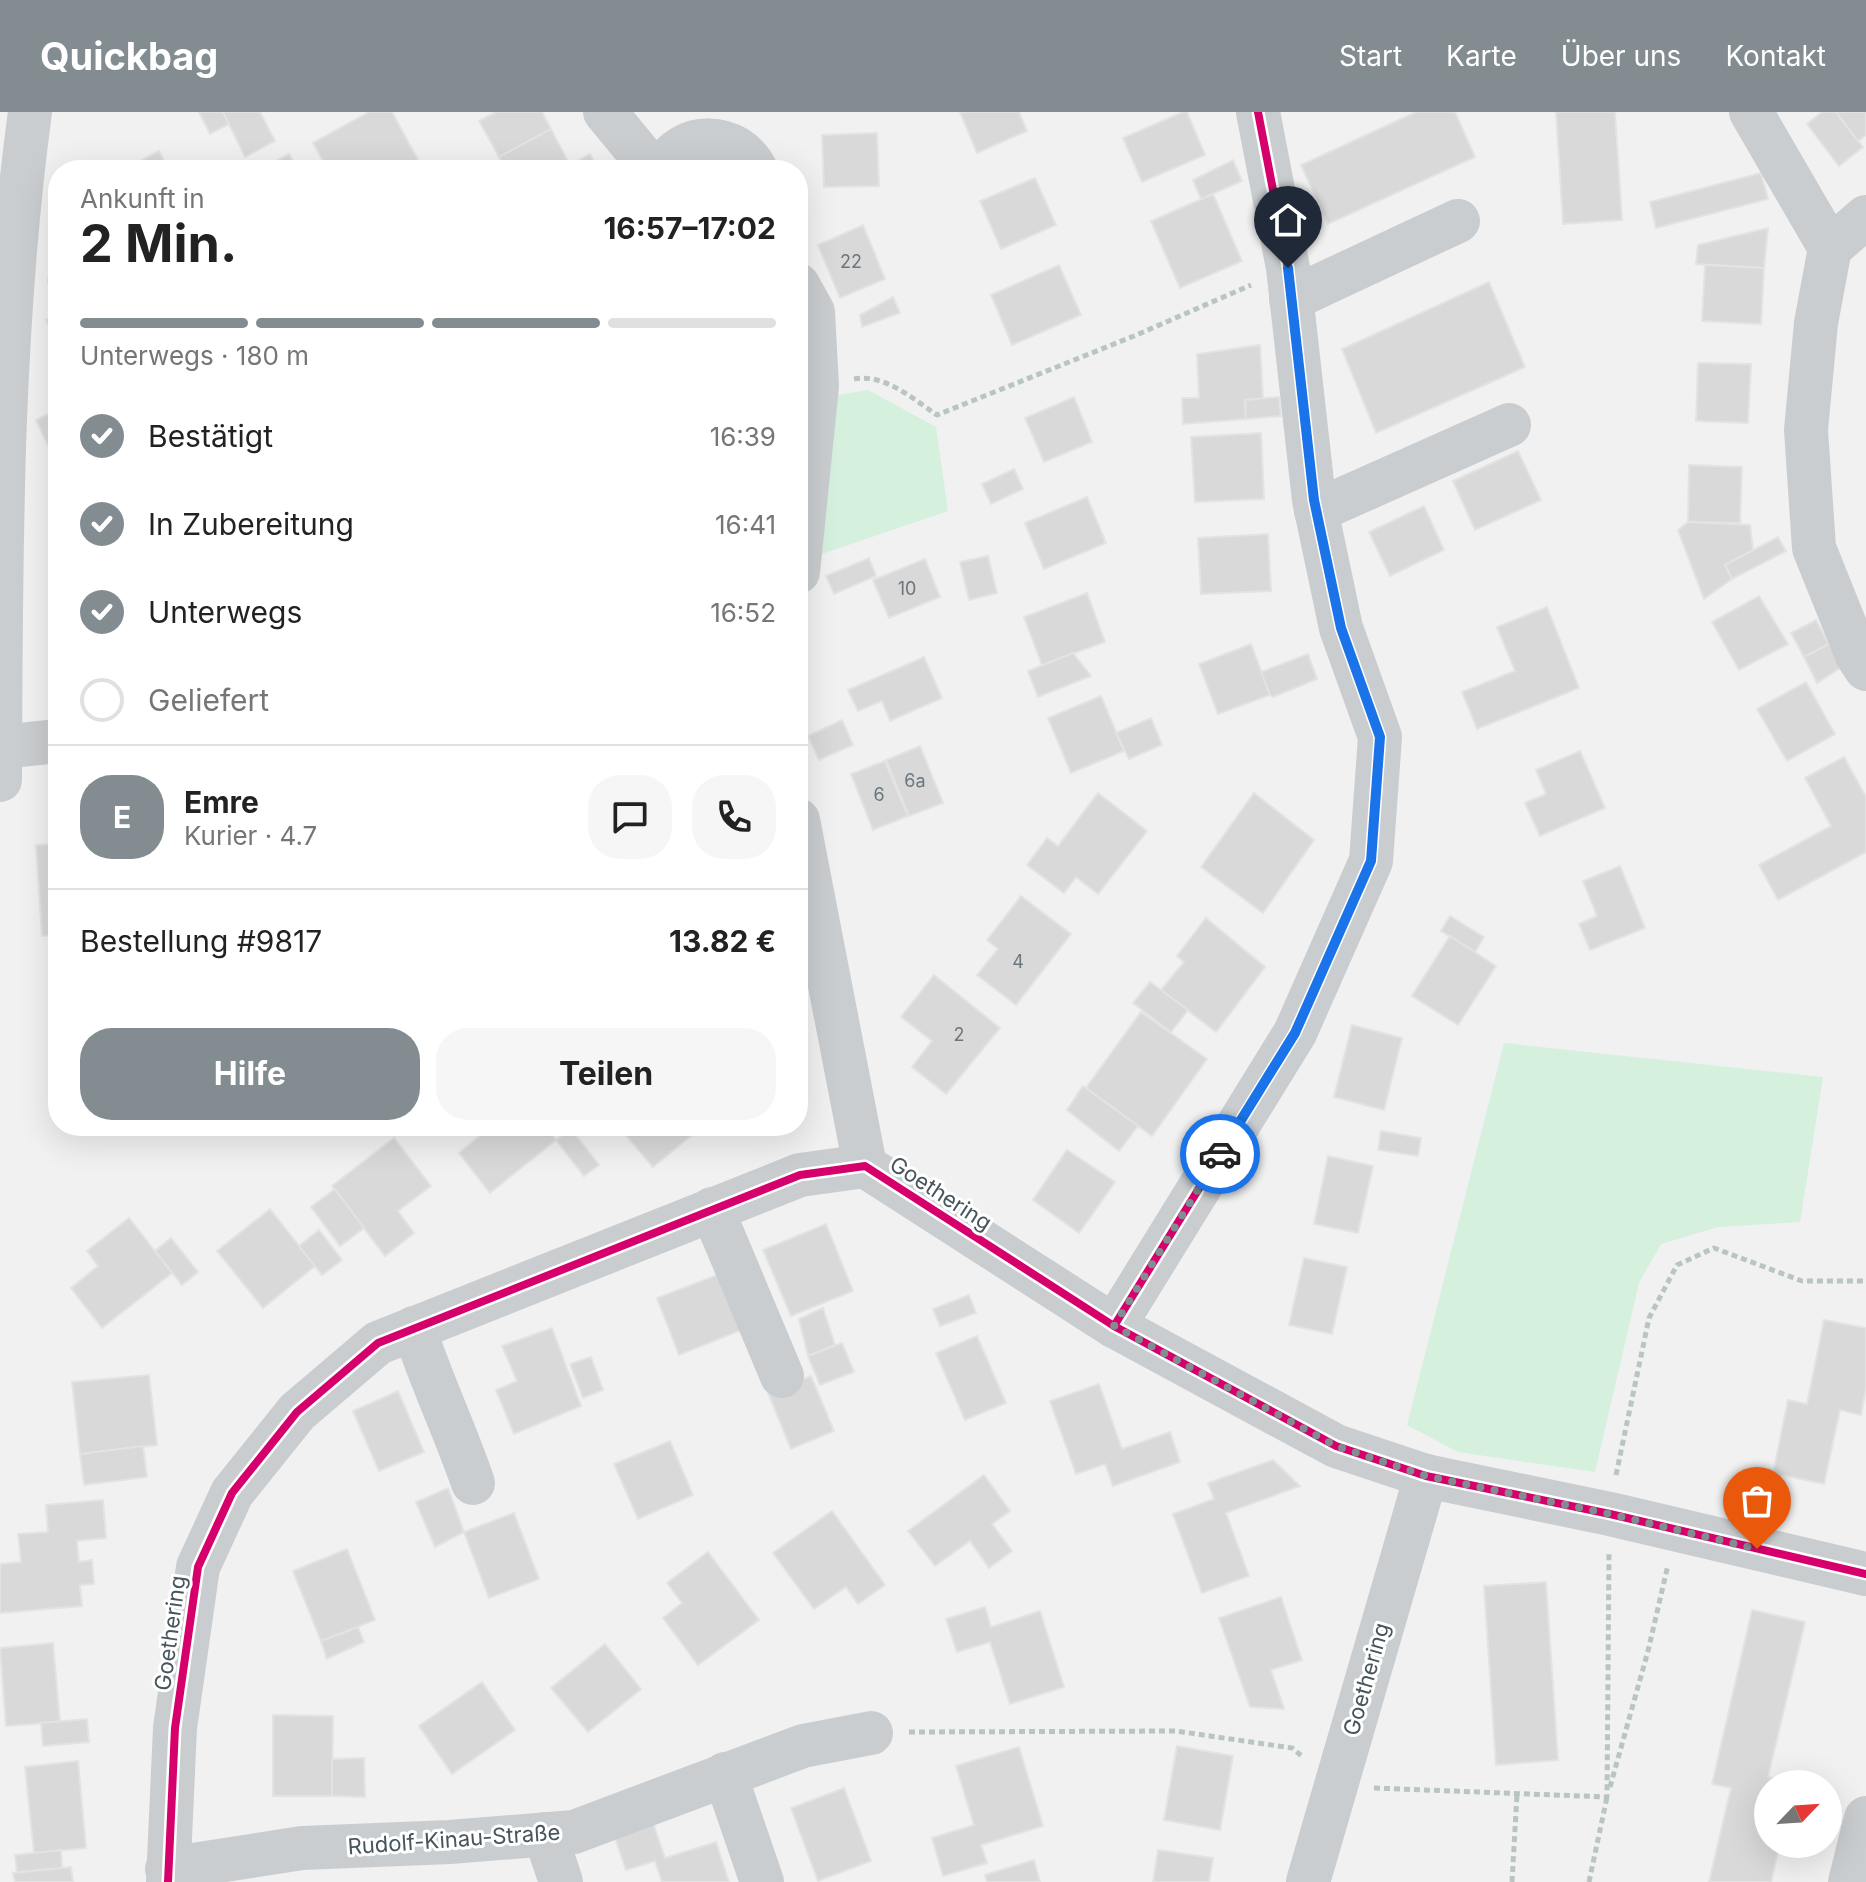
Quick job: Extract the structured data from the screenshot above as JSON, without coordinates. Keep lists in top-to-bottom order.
{
  "streets": {
    "street": ["Goethering", "Rudolf-Kinau-Straße"]
  },
  "crossings": [
    ["Goethering", "Rudolf-Kinau-Straße"]
  ],
  "house_numbers": [
    "22",
    "10",
    "6a",
    "6",
    "4",
    "2"
  ],
  "north": "top right",
  "page": {
    "header": "Quickbag",
    "nav": [
      "Start",
      "Karte",
      "Über uns",
      "Kontakt"
    ],
    "heading": ["2 Min.", "Ankunft in", "16:57–17:02"],
    "panel": [
      "Emre",
      "Kurier · 4.7",
      "Bestellung #9817",
      "13.82 €"
    ],
    "bar": "Unterwegs · 180 m",
    "list": [
      ["Bestätigt", "16:39"],
      ["In Zubereitung", "16:41"],
      ["Unterwegs", "16:52"],
      "Geliefert"
    ],
    "round": "E",
    "buttons": ["Hilfe", "Teilen"]
  }
}
